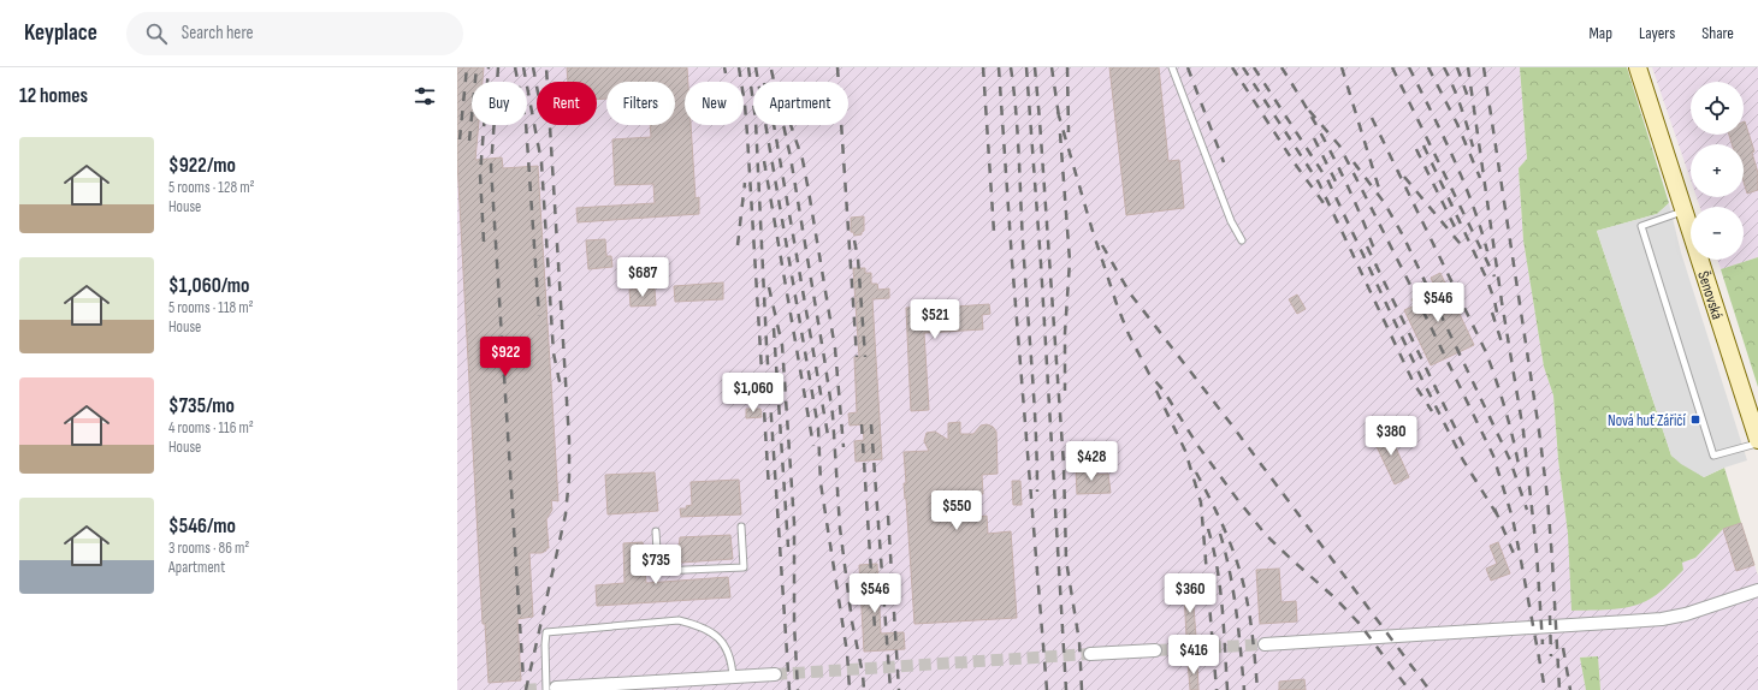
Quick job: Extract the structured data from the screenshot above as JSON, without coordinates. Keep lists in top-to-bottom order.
{
  "streets": {
    "street": ["Šenovská"]
  },
  "places": {
    "transit": ["Nová huť Zářičí"]
  },
  "page": {
    "header": "Keyplace",
    "search": "Search here",
    "nav": ["Map", "Layers", "Share"],
    "heading": "12 homes",
    "map_buttons": ["+", "−"],
    "chip": [
      "Buy",
      "Rent",
      "Filters",
      "New",
      "Apartment"
    ],
    "list": [
      {
        "name": "$922/mo",
        "note": "5 rooms · 128 m² · House"
      },
      {
        "name": "$1,060/mo",
        "note": "5 rooms · 118 m² · House"
      },
      {
        "name": "$735/mo",
        "note": "4 rooms · 116 m² · House"
      },
      {
        "name": "$546/mo",
        "note": "3 rooms · 86 m² · Apartment"
      }
    ],
    "price": [
      "$687",
      "$546",
      "$521",
      "$922",
      "$1,060",
      "$380",
      "$428",
      "$550",
      "$735",
      "$546",
      "$360",
      "$416"
    ]
  }
}
